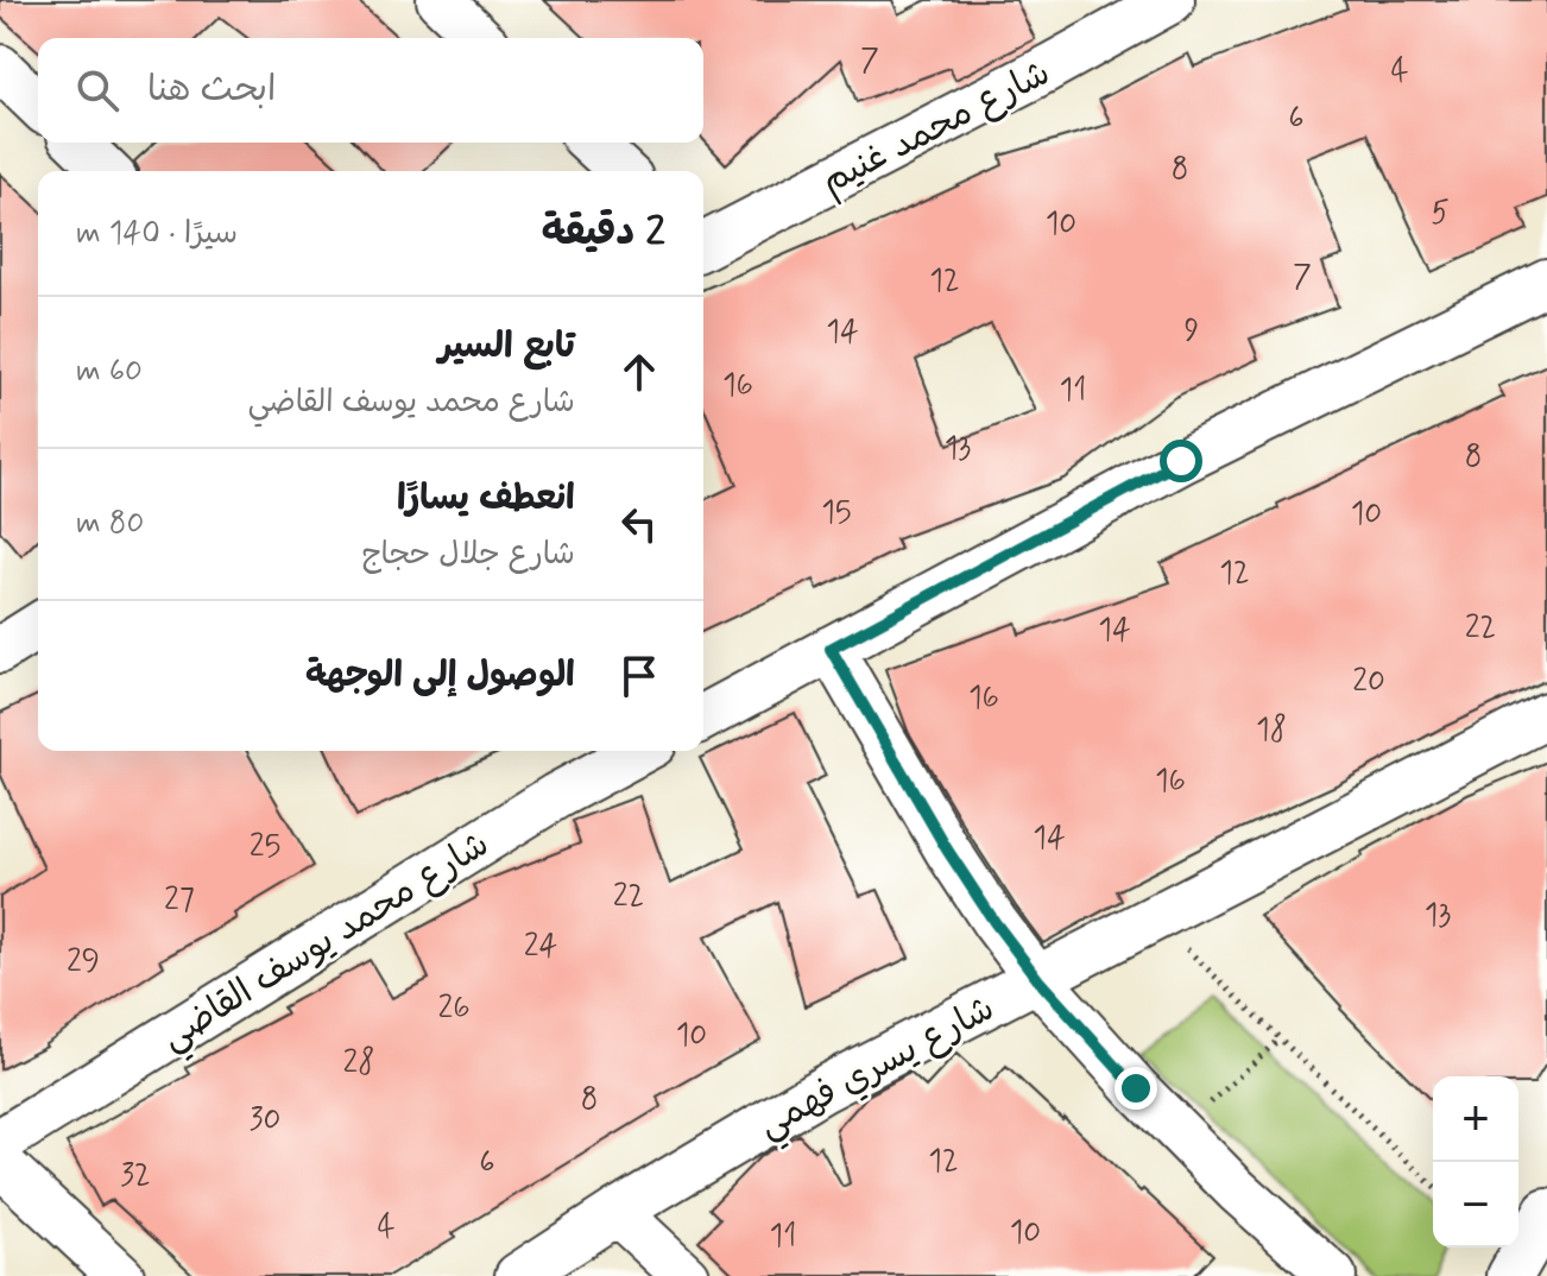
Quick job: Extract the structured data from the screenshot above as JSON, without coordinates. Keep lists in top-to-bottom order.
{
  "streets": {
    "street": ["شارع محمد غنيم", "شارع محمد يوسف القاضي", "شارع يسري فهمي"]
  },
  "house_numbers": [
    "7",
    "4",
    "6",
    "8",
    "5",
    "10",
    "7",
    "12",
    "9",
    "14",
    "16",
    "11",
    "13",
    "8",
    "15",
    "10",
    "12",
    "22",
    "14",
    "20",
    "16",
    "18",
    "16",
    "14",
    "25",
    "22",
    "27",
    "13",
    "24",
    "29",
    "26",
    "10",
    "28",
    "8",
    "30",
    "12",
    "6",
    "32",
    "4",
    "10",
    "11"
  ],
  "page": {
    "search": "ابحث هنا",
    "heading": ["2 دقيقة", "سيرًا · 140 m"],
    "list": [
      ["تابع السير", "شارع محمد يوسف القاضي", "60 m"],
      ["انعطف يسارًا", "شارع جلال حجاج", "80 m"],
      "الوصول إلى الوجهة"
    ],
    "map_buttons": ["+", "−"]
  }
}
